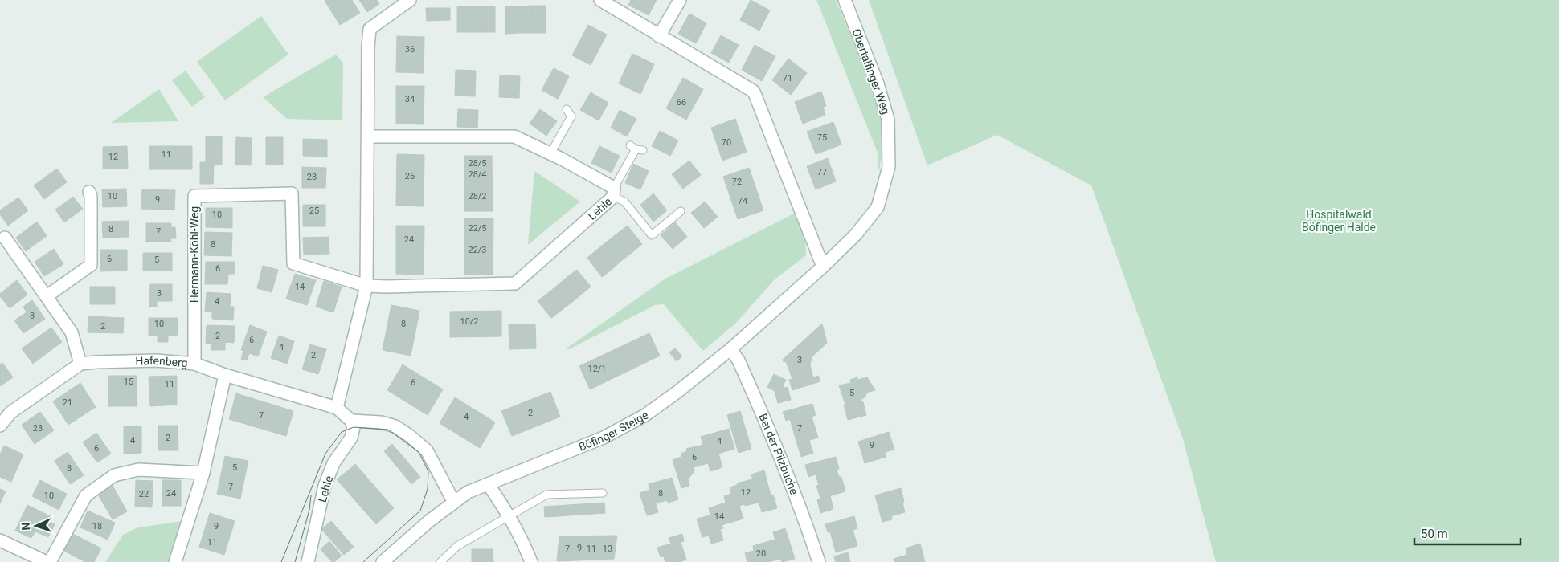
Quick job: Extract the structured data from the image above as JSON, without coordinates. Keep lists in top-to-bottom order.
{
  "streets": {
    "street": [
      "Obertalfinger Weg",
      "Lehle",
      "Hermann-Köhl-Weg",
      "Hafenberg",
      "Böfinger Steige",
      "Bei der Pilzbuche"
    ]
  },
  "crossings": [
    ["Obertalfinger Weg", "Böfinger Steige"],
    ["Lehle", "Hermann-Köhl-Weg"],
    ["Hermann-Köhl-Weg", "Hafenberg"],
    ["Böfinger Steige", "Bei der Pilzbuche"]
  ],
  "parks": ["Hospitalwald Böfinger Halde"],
  "house_numbers": [
    "36",
    "71",
    "34",
    "66",
    "75",
    "70",
    "11",
    "12",
    "28/5",
    "77",
    "28/4",
    "26",
    "23",
    "72",
    "10",
    "28/2",
    "9",
    "74",
    "25",
    "10",
    "22/5",
    "8",
    "7",
    "24",
    "8",
    "22/3",
    "6",
    "5",
    "6",
    "14",
    "3",
    "4",
    "3",
    "10/2",
    "10",
    "8",
    "2",
    "2",
    "6",
    "4",
    "2",
    "3",
    "12/1",
    "15",
    "6",
    "11",
    "5",
    "21",
    "2",
    "7",
    "4",
    "23",
    "7",
    "2",
    "4",
    "4",
    "9",
    "6",
    "6",
    "5",
    "8",
    "7",
    "12",
    "24",
    "8",
    "22",
    "10",
    "14",
    "18",
    "9",
    "11",
    "9",
    "7",
    "11",
    "13",
    "20"
  ],
  "scale_bar": "50 m",
  "north": "left"
}
